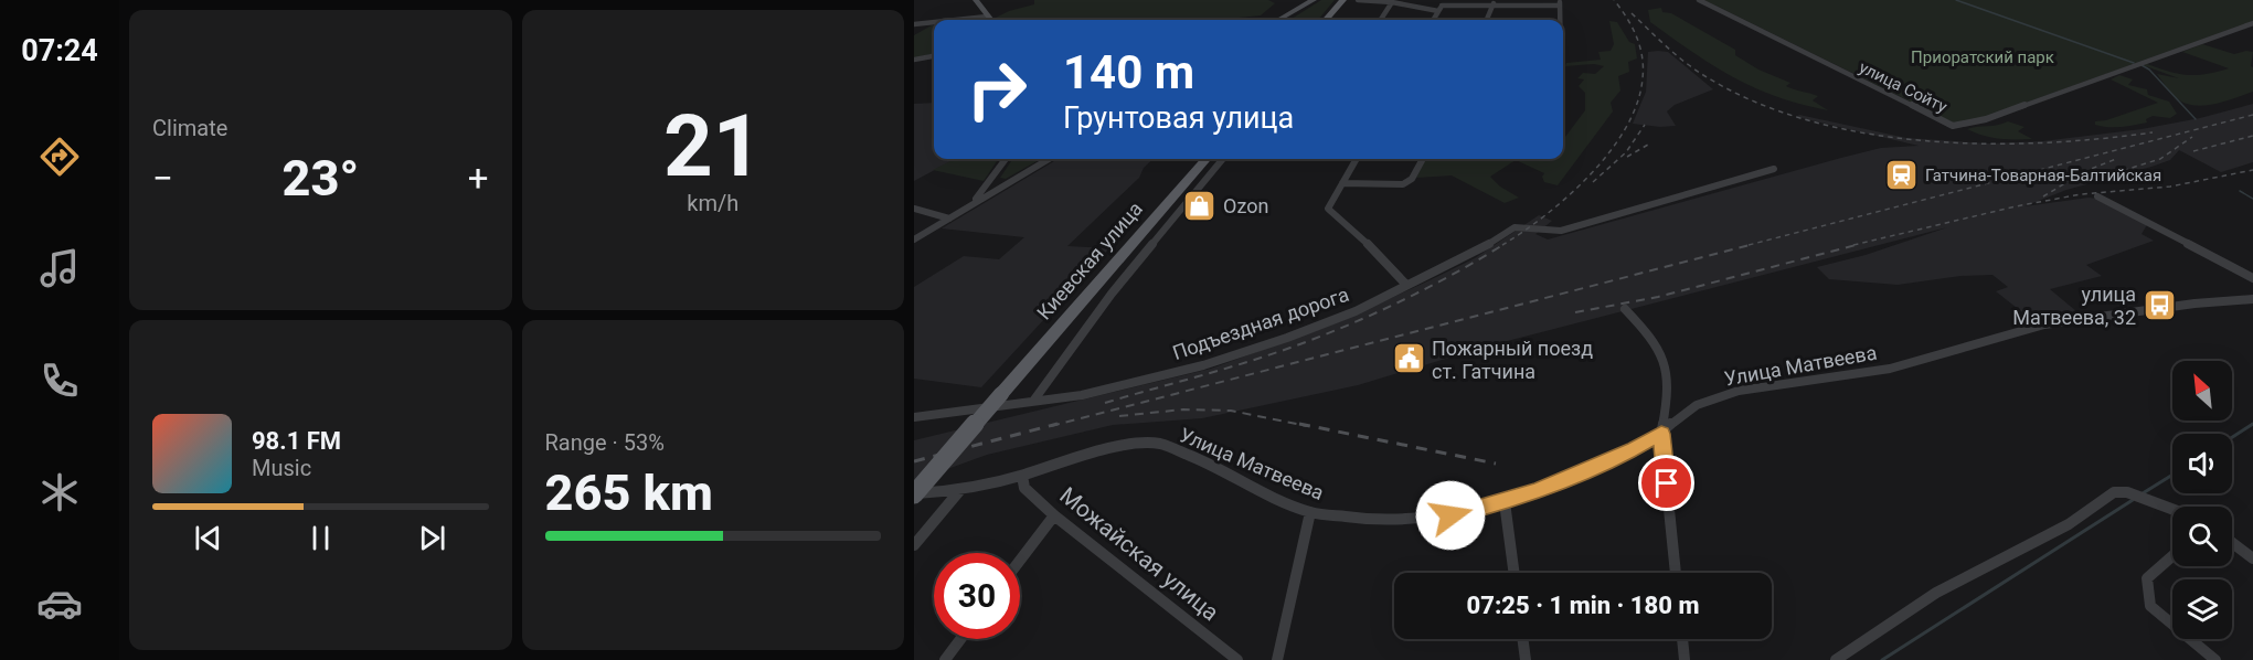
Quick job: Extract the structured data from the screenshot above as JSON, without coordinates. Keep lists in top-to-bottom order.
{
  "streets": {
    "main road": ["Киевская улица"],
    "street": [
      "улица Сойту",
      "Подъездная дорога",
      "Улица Матвеева",
      "Можайская улица"
    ]
  },
  "crossings": [
    ["Киевская улица", "Подъездная дорога"],
    ["Киевская улица", "Улица Матвеева"],
    ["Улица Матвеева", "Можайская улица"]
  ],
  "parks": ["Приоратский парк"],
  "places": {
    "station": ["Гатчина-Товарная-Балтийская"],
    "shop": ["Ozon"],
    "bus stop": ["улица Матвеева, 32"],
    "public building": ["Пожарный поезд ст. Гатчина"]
  },
  "north": "top left",
  "page": {
    "tabs": "07:24",
    "tile": [
      "Climate",
      ["21", "km/h"],
      ["Range · 53%", "265 km"]
    ],
    "turn": ["140 m", "Грунтовая улица"],
    "heat": ["−", "23°", "+"],
    "song": ["98.1 FM", "Music"],
    "limit": "30",
    "trip": "07:25 · 1 min · 180 m"
  }
}
